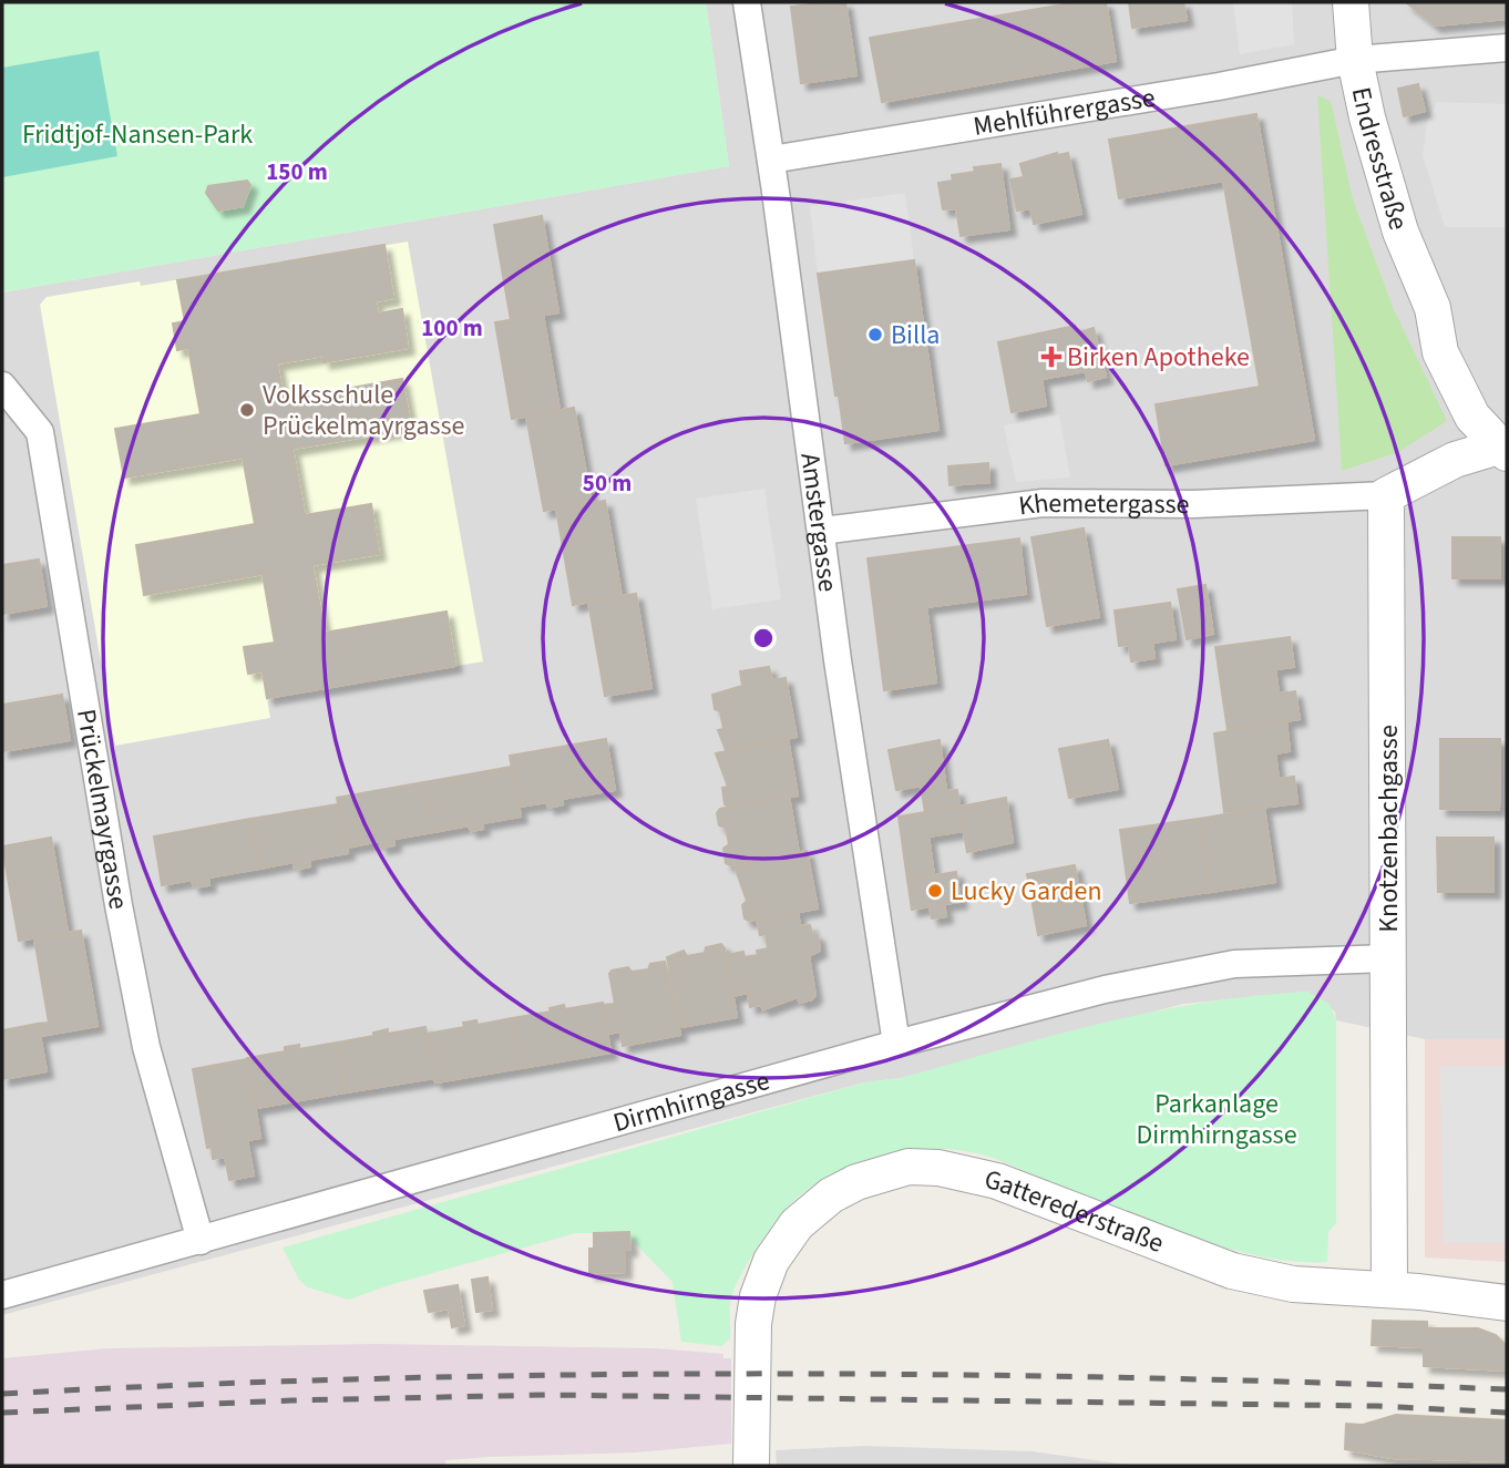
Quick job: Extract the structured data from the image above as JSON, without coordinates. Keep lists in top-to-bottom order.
{
  "streets": {
    "street": [
      "Mehlführergasse",
      "Endresstraße",
      "Khemetergasse",
      "Amstergasse",
      "Prückelmayrgasse",
      "Knotzenbachgasse",
      "Dirmhirngasse",
      "Gatterederstraße"
    ]
  },
  "crossings": [
    ["Mehlführergasse", "Endresstraße"],
    ["Mehlführergasse", "Amstergasse"],
    ["Khemetergasse", "Amstergasse"],
    ["Khemetergasse", "Knotzenbachgasse"],
    ["Amstergasse", "Dirmhirngasse"],
    ["Prückelmayrgasse", "Dirmhirngasse"],
    ["Knotzenbachgasse", "Dirmhirngasse"],
    ["Knotzenbachgasse", "Gatterederstraße"]
  ],
  "parks": ["Fridtjof-Nansen-Park", "Parkanlage Dirmhirngasse"],
  "places": {
    "other": ["Billa", "Volksschule Prückelmayrgasse", "Lucky Garden"],
    "health": ["Birken Apotheke"]
  },
  "rings": ["150 m", "100 m", "50 m"]
}
